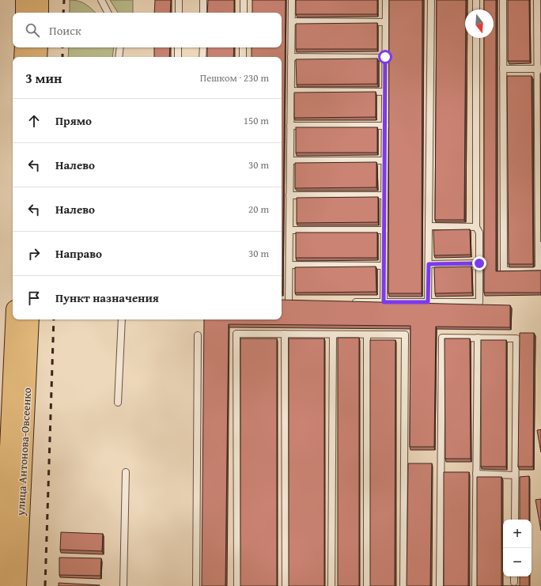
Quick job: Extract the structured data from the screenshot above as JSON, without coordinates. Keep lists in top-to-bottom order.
{
  "streets": {
    "highway": ["улица Антонова-Овсеенко"]
  },
  "north": "bottom",
  "page": {
    "search": "Поиск",
    "heading": ["3 мин", "Пешком · 230 m"],
    "list": [
      ["Прямо", "150 m"],
      ["Налево", "30 m"],
      ["Налево", "20 m"],
      ["Направо", "30 m"],
      "Пункт назначения"
    ],
    "map_buttons": ["+", "−"]
  }
}
